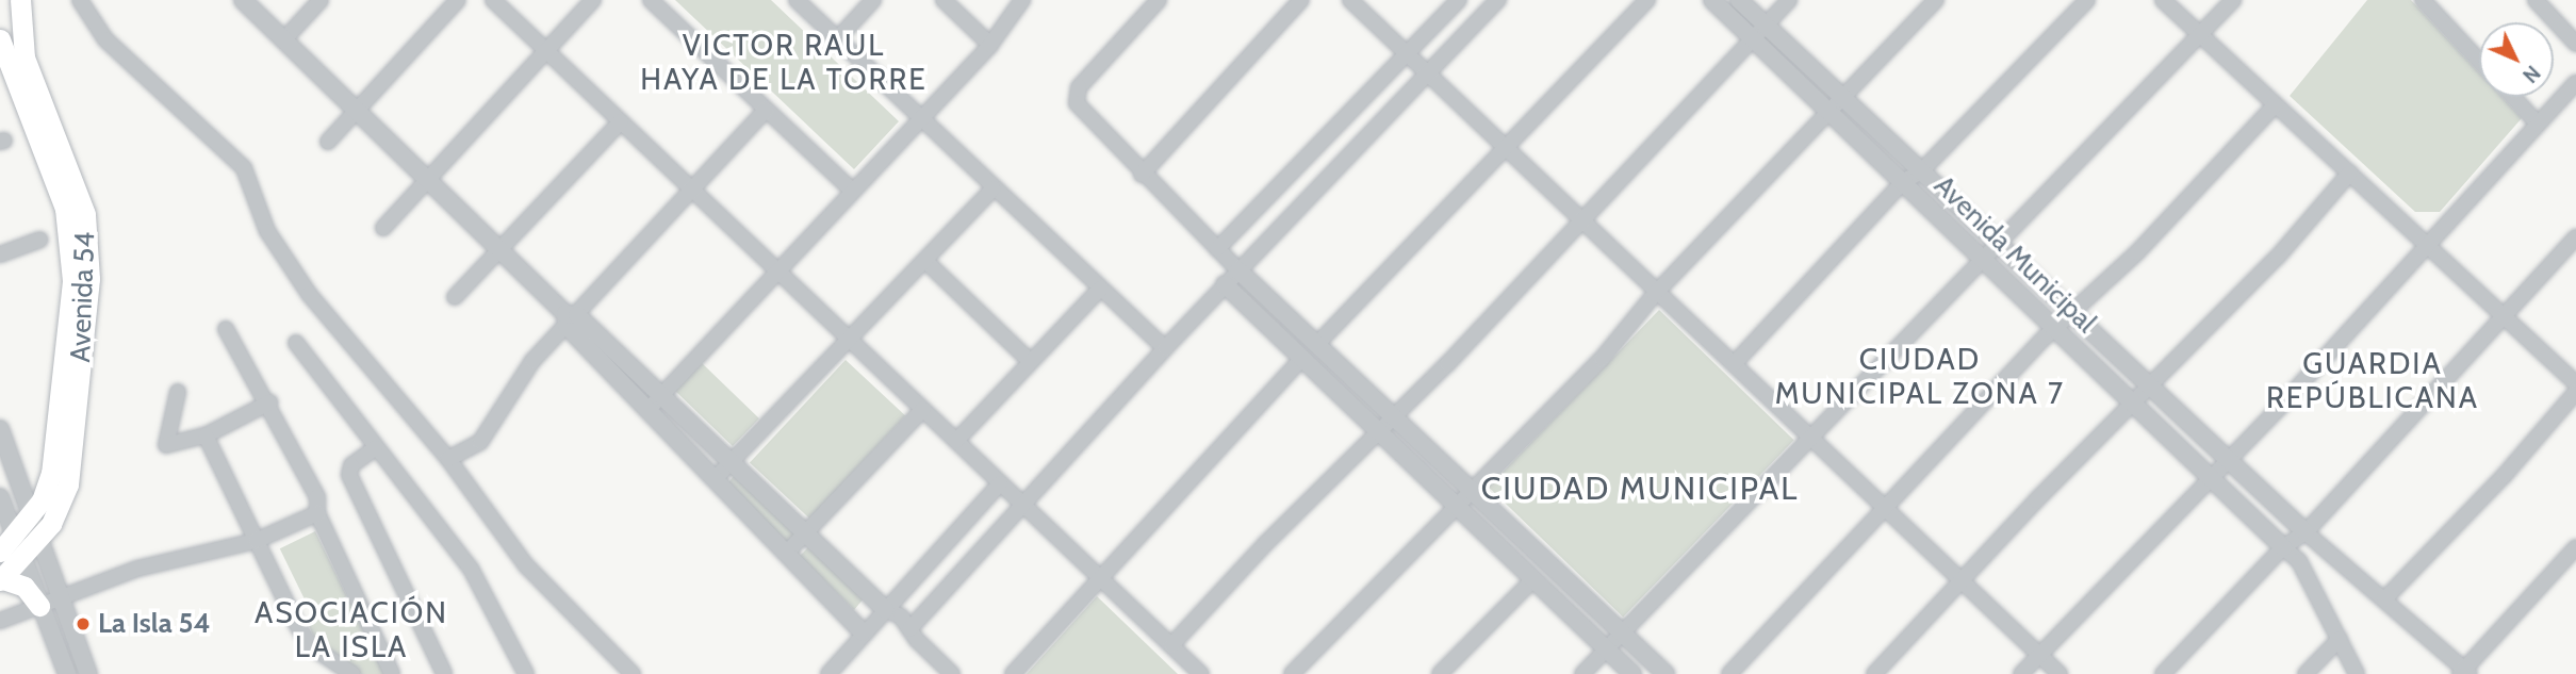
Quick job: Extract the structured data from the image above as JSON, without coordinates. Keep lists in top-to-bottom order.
{
  "streets": {
    "main road": ["Avenida 54"],
    "street": ["Avenida Municipal"]
  },
  "districts": [
    "VICTOR RAUL HAYA DE LA TORRE",
    "CIUDAD MUNICIPAL ZONA 7",
    "GUARDIA REPÚBLICANA",
    "CIUDAD MUNICIPAL",
    "ASOCIACIÓN LA ISLA"
  ],
  "places": ["La Isla 54"],
  "north": "bottom right"
}
